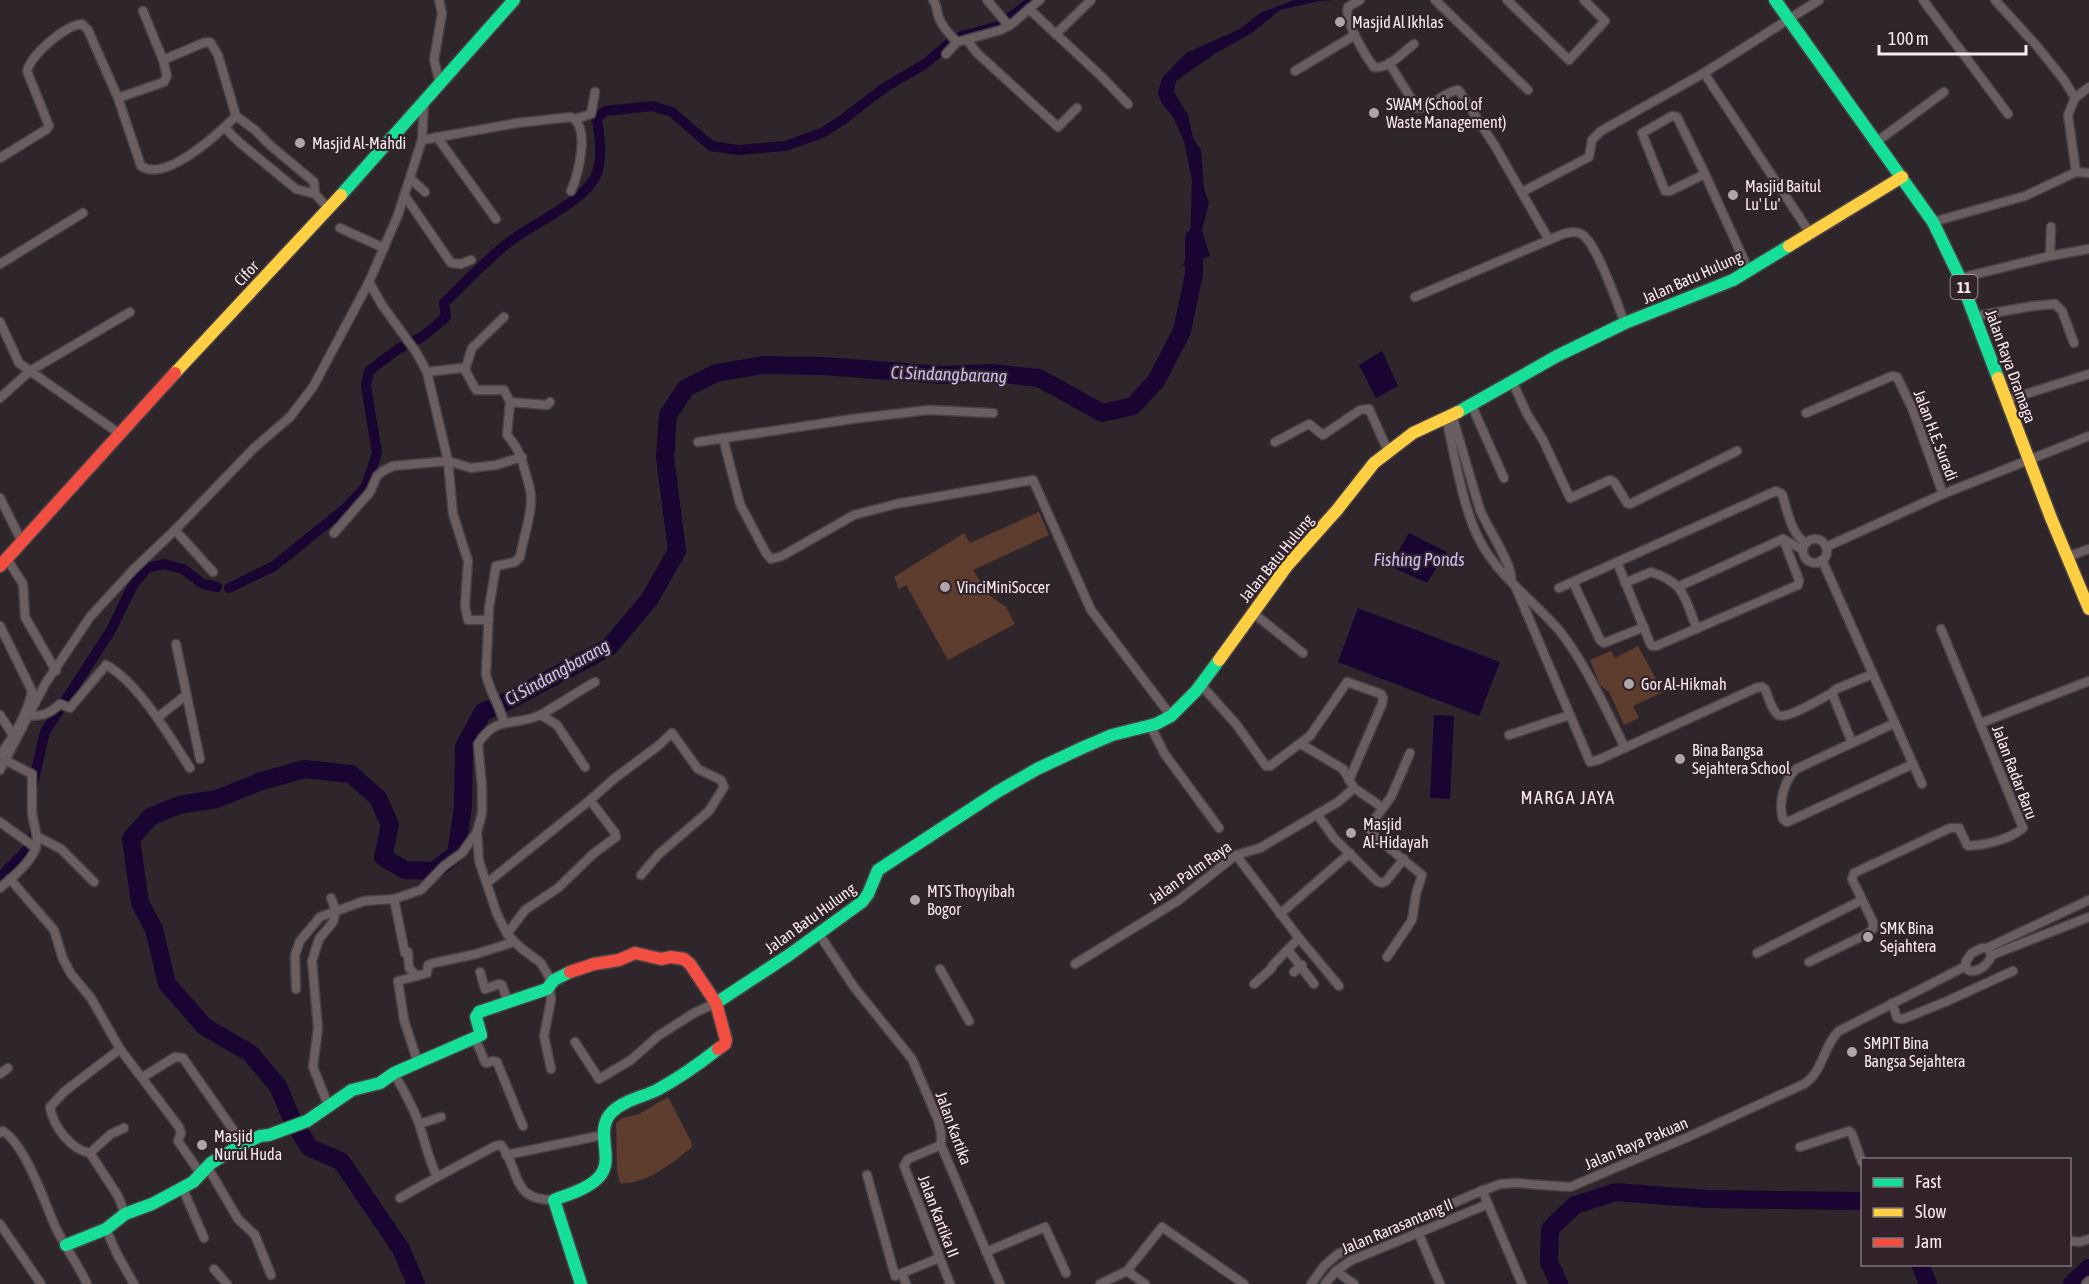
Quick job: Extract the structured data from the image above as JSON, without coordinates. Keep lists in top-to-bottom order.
{
  "streets": {
    "main road": [
      "Cifor",
      "Jalan Batu Hulung",
      "11",
      "Jalan Raya Dramaga"
    ],
    "street": [
      "Jalan H.E. Suradi",
      "Jalan Radar Baru",
      "Jalan Palm Raya",
      "Jalan Kartika",
      "Jalan Raya Pakuan",
      "Jalan Kartika II",
      "Jalan Rarasantang II"
    ]
  },
  "crossings": [
    ["Jalan Batu Hulung", "Jalan Raya Dramaga"],
    ["Jalan Batu Hulung", "Jalan Kartika"],
    ["Jalan Kartika", "Jalan Kartika II"]
  ],
  "districts": ["MARGA JAYA"],
  "water": ["Ci Sindangbarang", "Fishing Ponds"],
  "places": [
    "Masjid Al Ikhlas",
    "SWAM (School of Waste Management)",
    "Masjid Al-Mahdi",
    "Masjid Baitul Lu' Lu'",
    "VinciMiniSoccer",
    "Gor Al-Hikmah",
    "Bina Bangsa Sejahtera School",
    "Masjid Al-Hidayah",
    "MTS Thoyyibah Bogor",
    "SMK Bina Sejahtera",
    "SMPIT Bina Bangsa Sejahtera",
    "Masjid Nurul Huda"
  ],
  "legend": ["Fast", "Slow", "Jam"],
  "scale_bar": "100 m"
}
